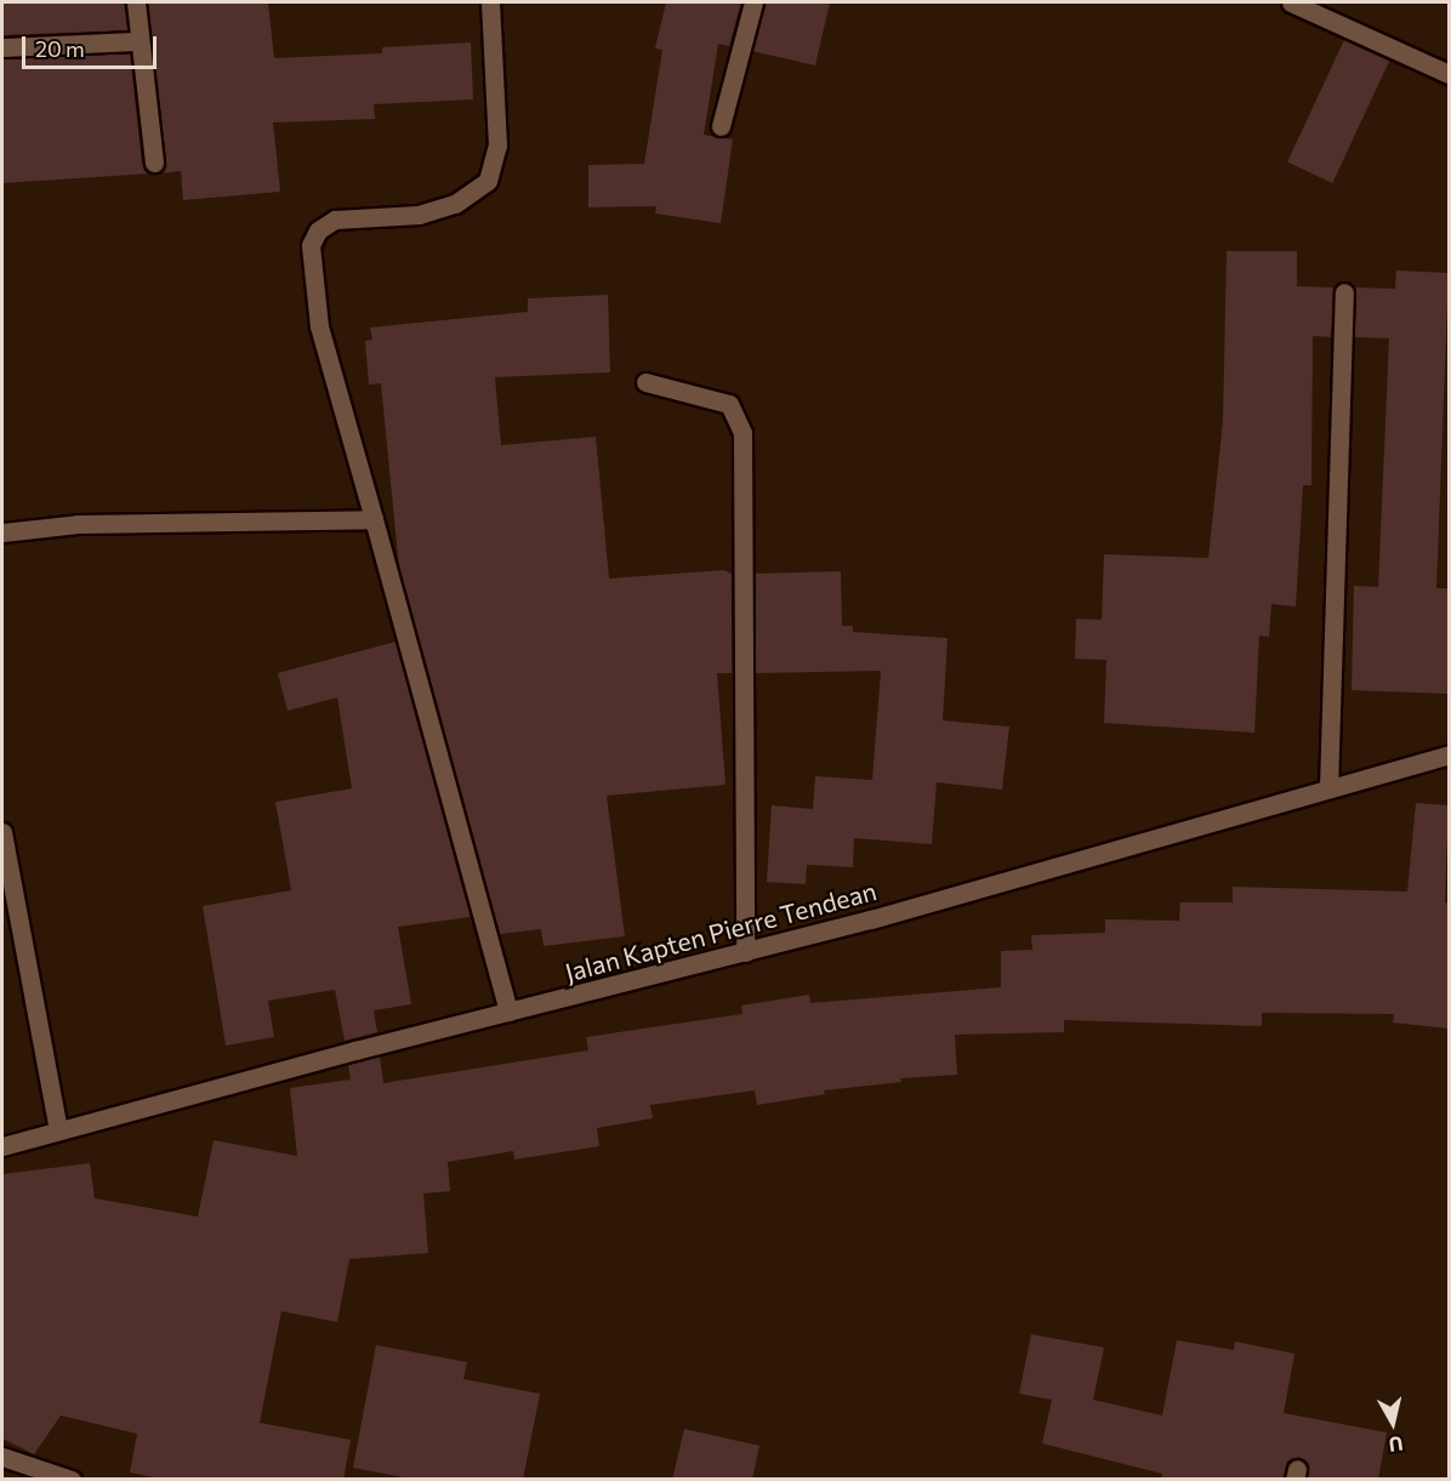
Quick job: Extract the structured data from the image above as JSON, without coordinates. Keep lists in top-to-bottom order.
{
  "streets": {
    "street": ["Jalan Kapten Pierre Tendean"]
  },
  "scale_bar": "20 m",
  "north": "bottom"
}
